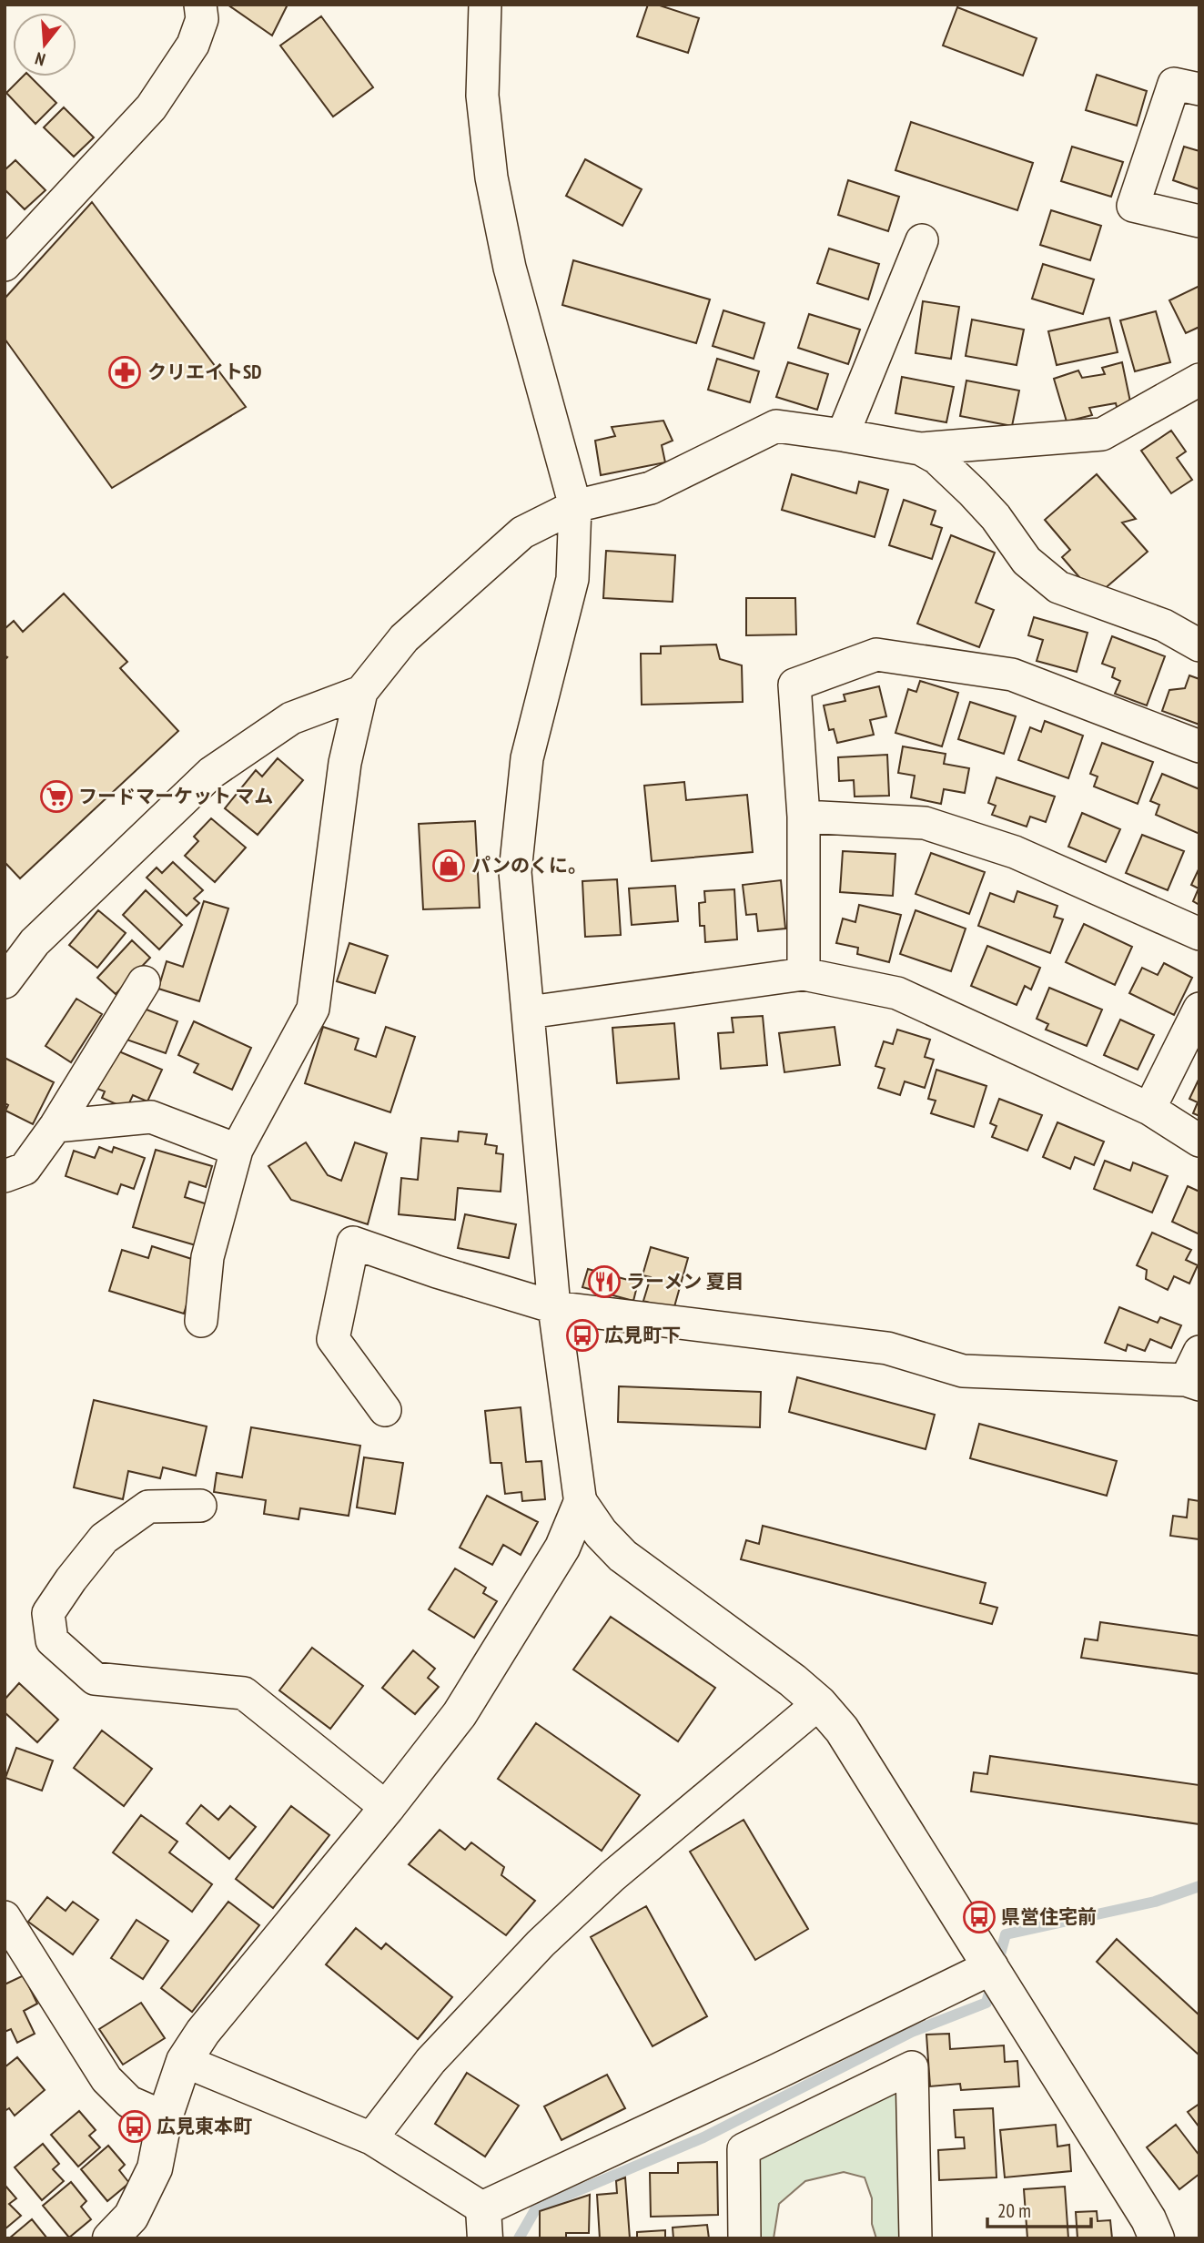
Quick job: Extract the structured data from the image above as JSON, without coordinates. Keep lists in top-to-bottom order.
{
  "places": {
    "pharmacy": ["クリエイトSD"],
    "supermarket": ["フードマーケット マム"],
    "shop": ["パンのくに。"],
    "restaurant": ["ラーメン 夏目"],
    "bus stop": ["広見町下", "県営住宅前", "広見東本町"]
  },
  "scale_bar": "20 m",
  "north": "bottom"
}
